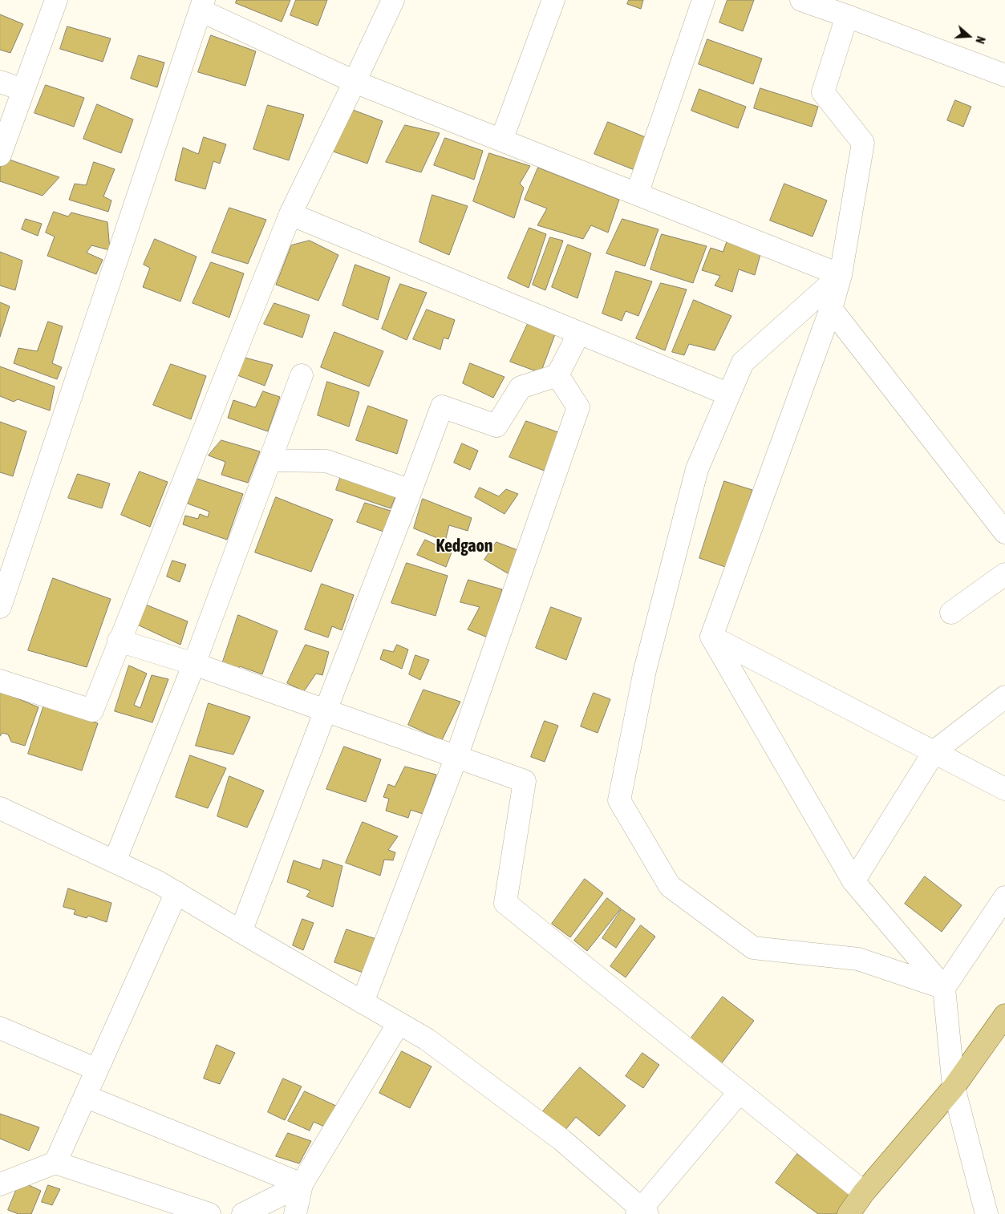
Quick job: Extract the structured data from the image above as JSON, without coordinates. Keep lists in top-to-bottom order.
{
  "districts": ["Kedgaon"],
  "north": "right"
}
